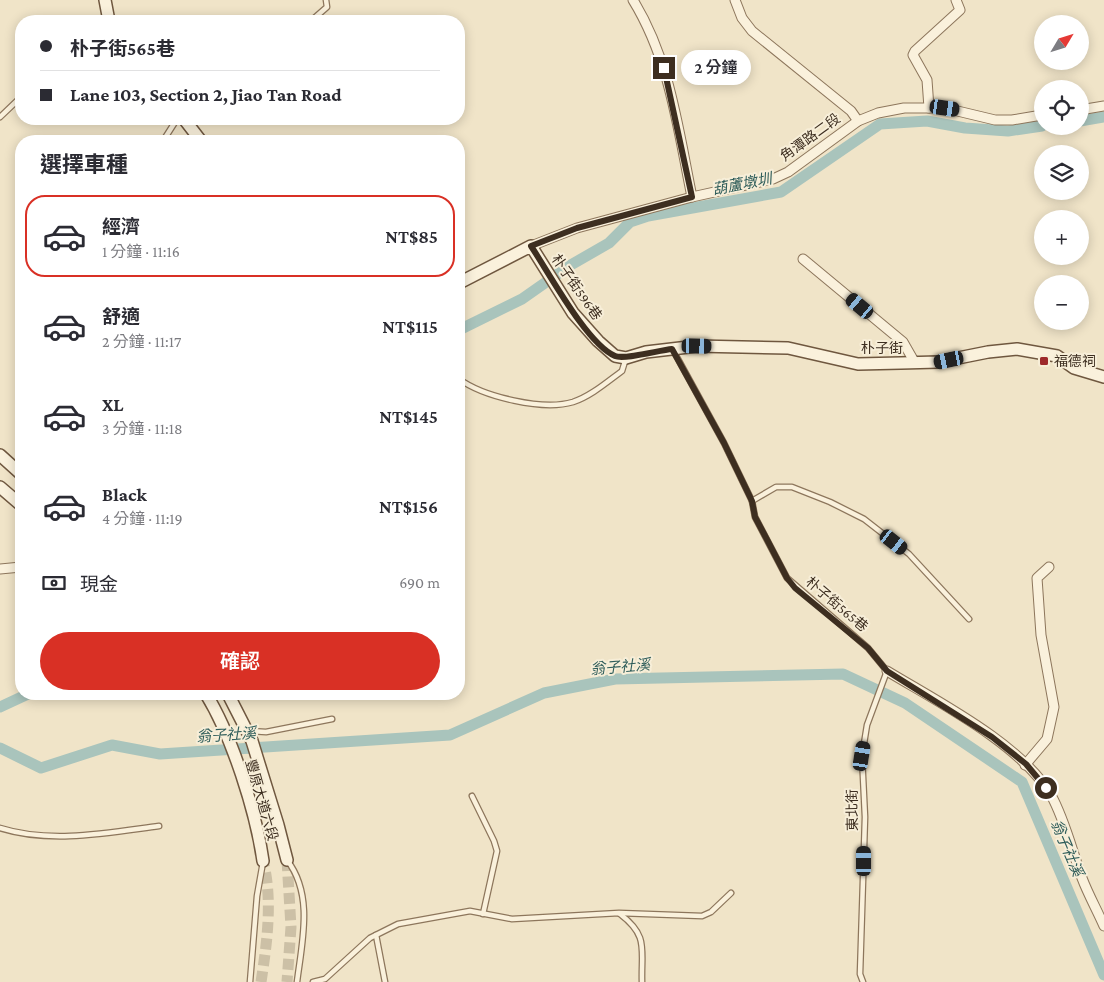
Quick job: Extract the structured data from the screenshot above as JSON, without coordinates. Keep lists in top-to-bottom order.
{
  "streets": {
    "street": [
      "角潭路二段",
      "朴子街596巷",
      "朴子街",
      "朴子街565巷",
      "豐原大道六段"
    ],
    "lane": ["東北街"]
  },
  "crossings": [
    ["角潭路二段", "朴子街596巷"],
    ["朴子街596巷", "朴子街"],
    ["朴子街", "朴子街565巷"],
    ["朴子街565巷", "東北街"]
  ],
  "water": ["葫蘆墩圳", "翁子社溪"],
  "places": {
    "transit": ["福德祠"]
  },
  "north": "top right",
  "page": {
    "map_buttons": ["+", "−"],
    "banner": ["朴子街565巷", "Lane 103, Section 2, Jiao Tan Road"],
    "bubble": "2 分鐘",
    "heading": "選擇車種",
    "list": [
      {
        "name": "經濟",
        "note": "1 分鐘 · 11:16",
        "value": "NT$85"
      },
      {
        "name": "舒適",
        "note": "2 分鐘 · 11:17",
        "value": "NT$115"
      },
      {
        "name": "XL",
        "note": "3 分鐘 · 11:18",
        "value": "NT$145"
      },
      {
        "name": "Black",
        "note": "4 分鐘 · 11:19",
        "value": "NT$156"
      }
    ],
    "pay": ["現金", "690 m"],
    "buttons": "確認"
  }
}
